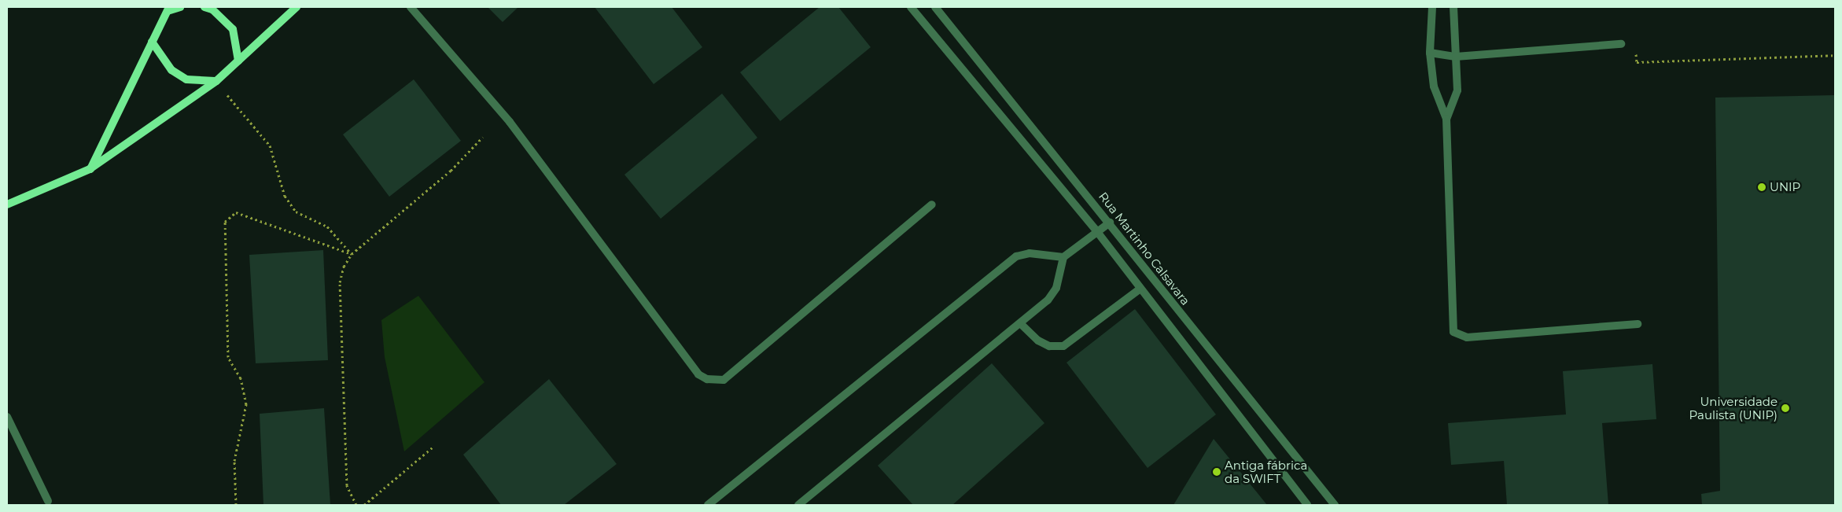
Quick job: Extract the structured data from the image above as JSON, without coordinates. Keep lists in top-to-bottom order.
{
  "streets": {
    "street": ["Rua Martinho Calsavara"]
  },
  "places": ["UNIP", "Universidade Paulista (UNIP)", "Antiga fábrica da SWIFT"]
}
